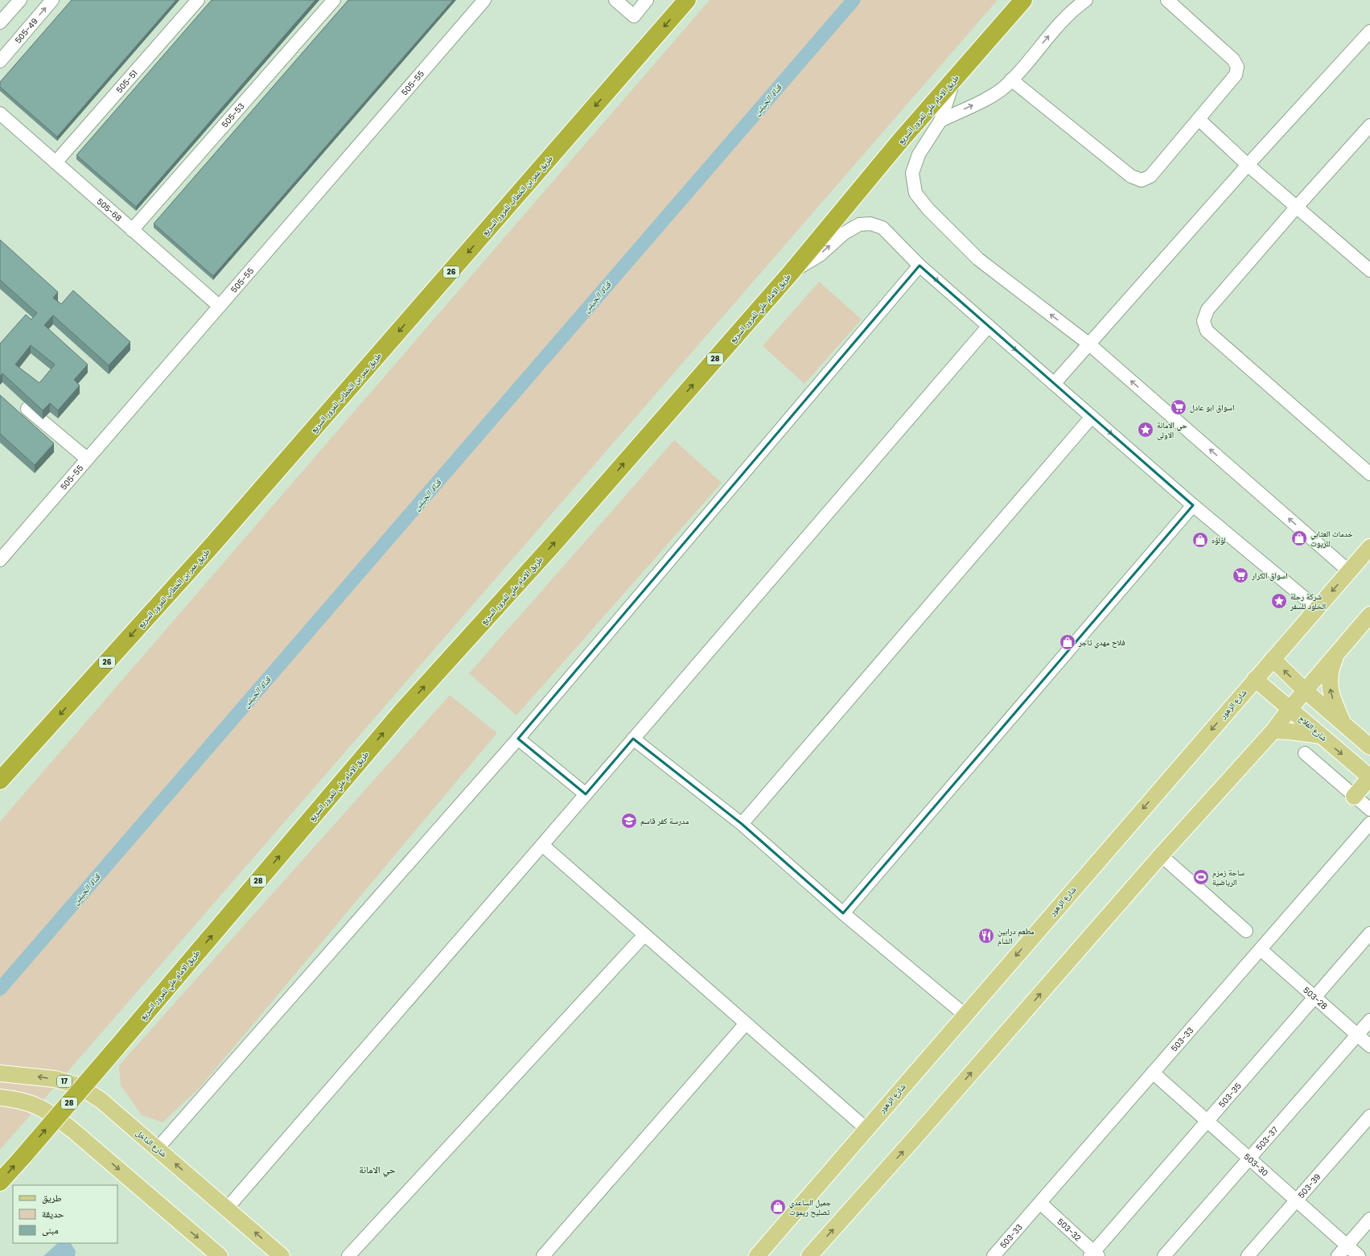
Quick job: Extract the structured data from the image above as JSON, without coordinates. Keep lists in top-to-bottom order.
{
  "streets": {
    "highway": [
      "طريق الامام علي للمرور السريع",
      "طريق عمر بن الخطاب للمرور السريع",
      "26",
      "28"
    ],
    "main road": [
      "شارع الزهور",
      "شارع الفلاح",
      "17",
      "شارع الداخل"
    ],
    "street": [
      "505-49",
      "505-51",
      "505-55",
      "505-53",
      "505-68",
      "503-28",
      "503-33",
      "503-35",
      "503-37",
      "503-30",
      "503-39",
      "503-32"
    ]
  },
  "crossings": [
    ["505-51", "505-68"],
    ["505-55", "505-68"],
    ["505-53", "505-68"],
    ["شارع الزهور", "شارع الفلاح"],
    ["503-28", "503-33"],
    ["503-28", "503-35"],
    ["503-28", "503-37"],
    ["503-33", "503-30"],
    ["503-33", "503-32"],
    ["503-35", "503-30"],
    ["503-35", "503-32"],
    ["503-37", "503-30"],
    ["503-30", "503-39"]
  ],
  "one_way": ["طريق الامام علي للمرور السريع", "طريق عمر بن الخطاب للمرور السريع"],
  "districts": ["حي الامانة"],
  "water": ["قناة الجيش"],
  "places": {
    "supermarket": ["اسواق ابو عادل", "اسواق الكرار"],
    "place": ["حي الامانة الاولى", "شركة رحلة الخلود للسفر"],
    "shop": [
      "خدمات العتابي للزيوت",
      "لؤلؤه",
      "فلاح مهدي تاجر",
      "جميل الساعدي تصليح ريموت"
    ],
    "school or university": ["مدرسة كفر قاسم"],
    "sports": ["ساحة زمزم الرياضية"],
    "restaurant": ["مطعم درابين الشام"]
  },
  "legend": ["طريق", "حديقة", "مبنى"]
}
